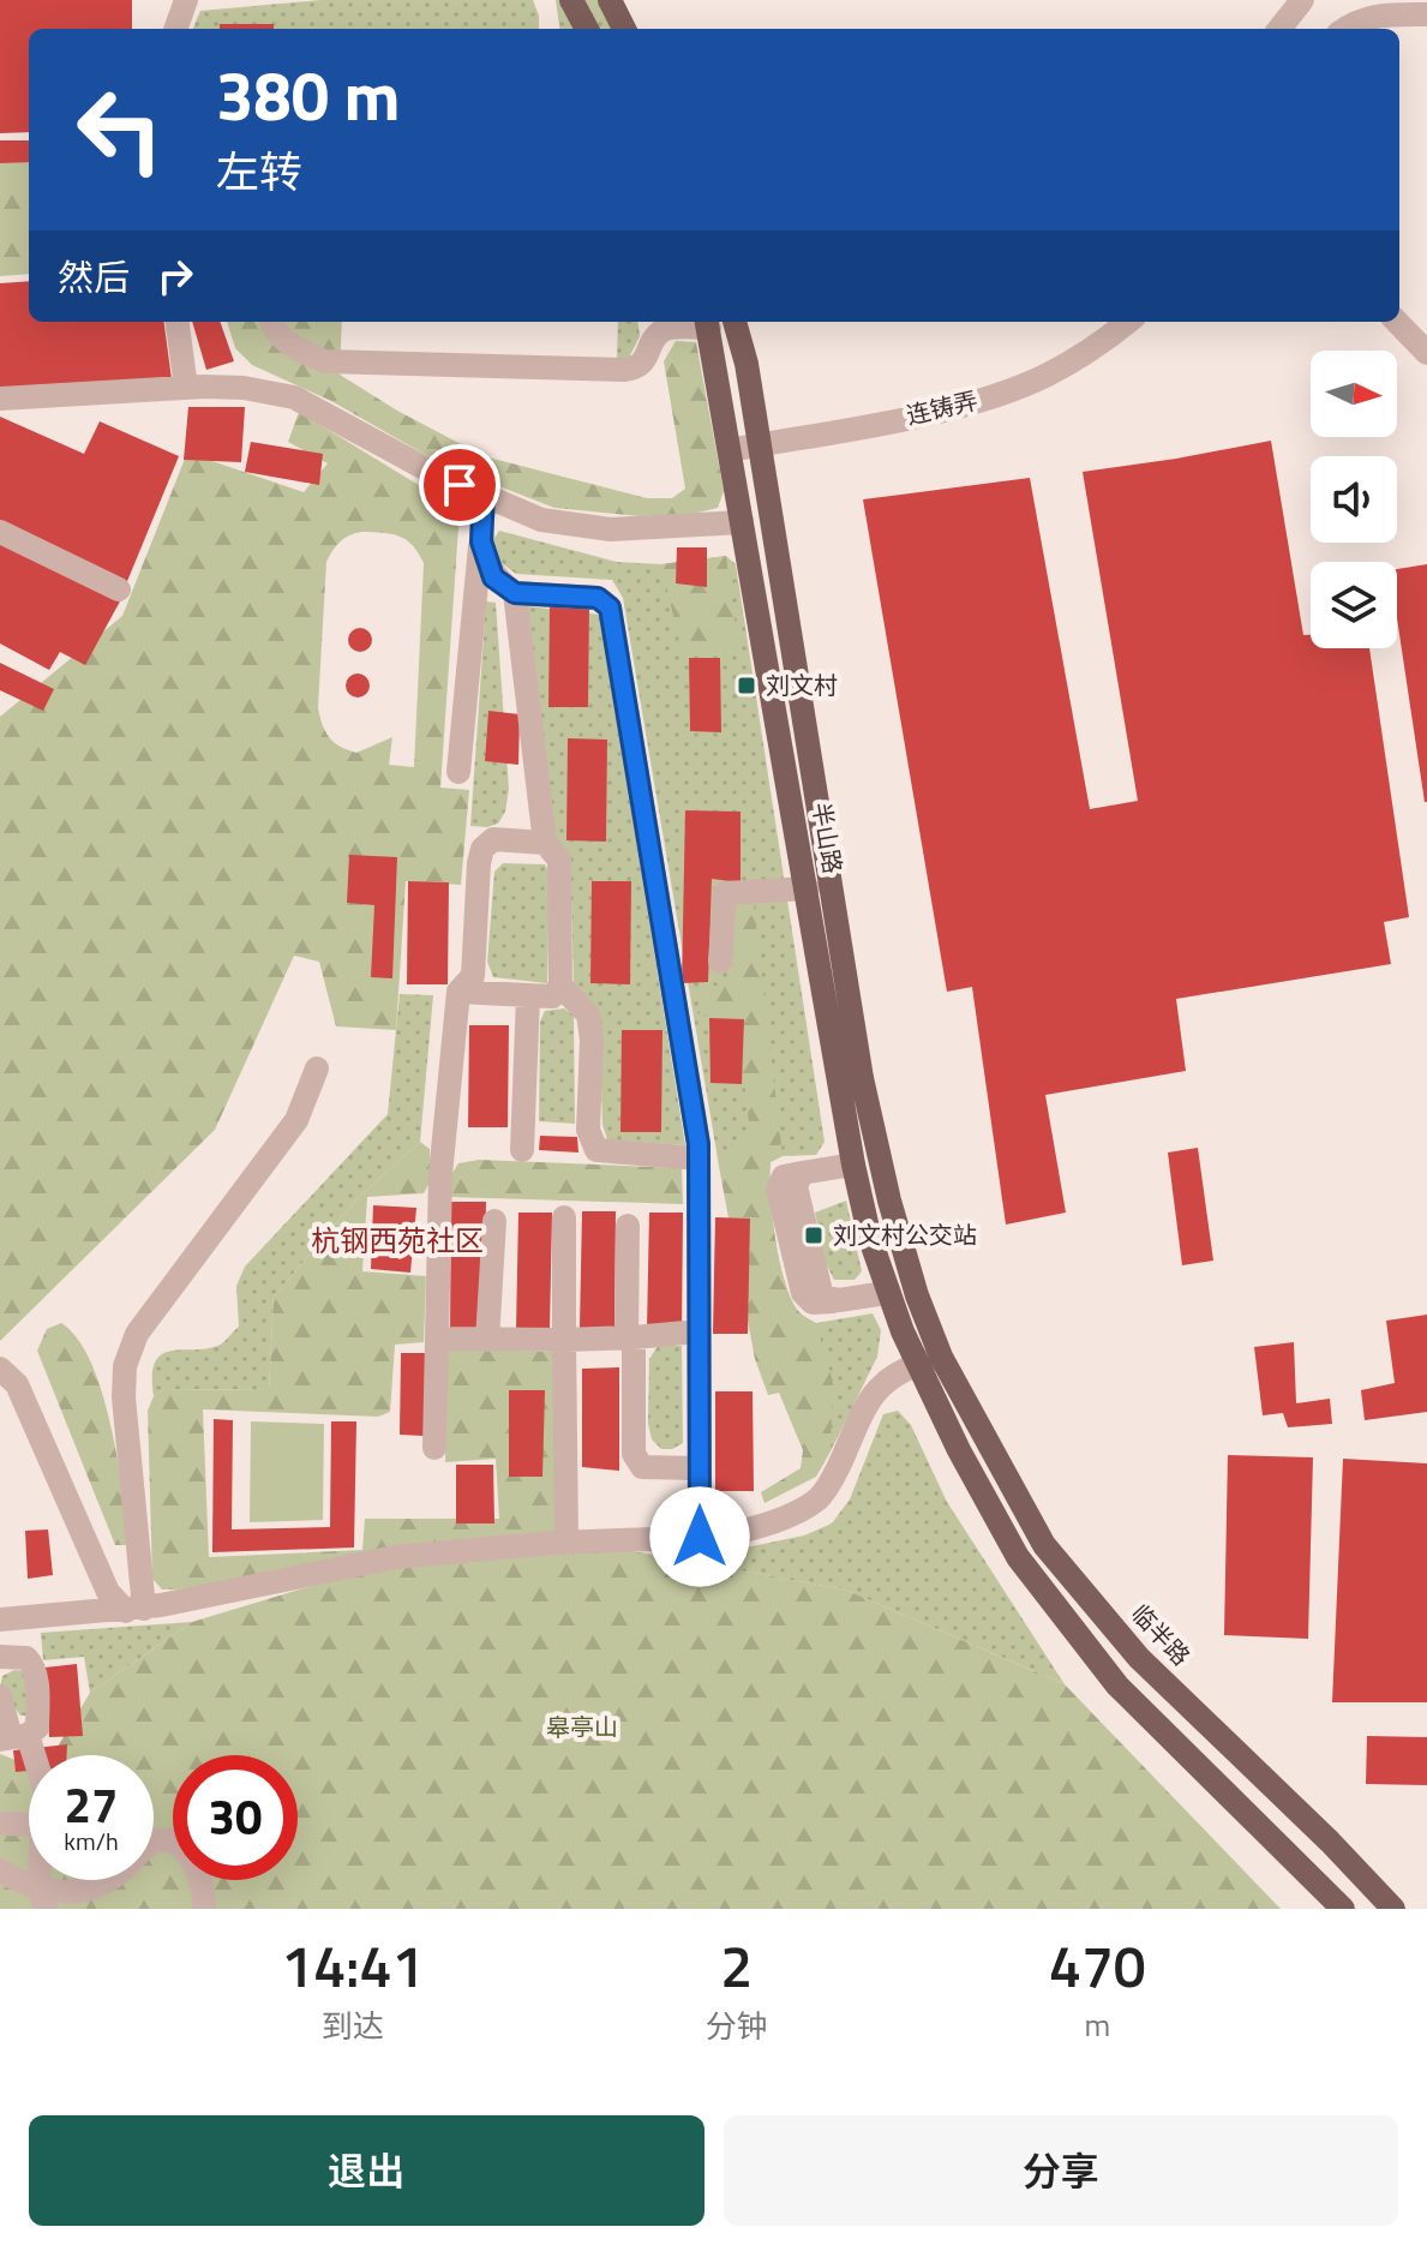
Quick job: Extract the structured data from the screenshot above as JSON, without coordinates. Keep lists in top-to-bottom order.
{
  "streets": {
    "main road": ["半山路", "临半路"],
    "street": ["连铸弄"]
  },
  "crossings": [
    ["连铸弄", "半山路"],
    ["半山路", "临半路"]
  ],
  "districts": ["杭钢西苑社区"],
  "parks": ["皋亭山"],
  "places": {
    "transit": ["刘文村", "刘文村公交站"]
  },
  "north": "right",
  "page": {
    "turn": ["380 m", "左转"],
    "then": "然后",
    "speed": "27 km/h",
    "limit": "30",
    "eta": [
      "14:41",
      "到达",
      "2",
      "分钟",
      "470",
      "m"
    ],
    "buttons": ["退出", "分享"]
  }
}
